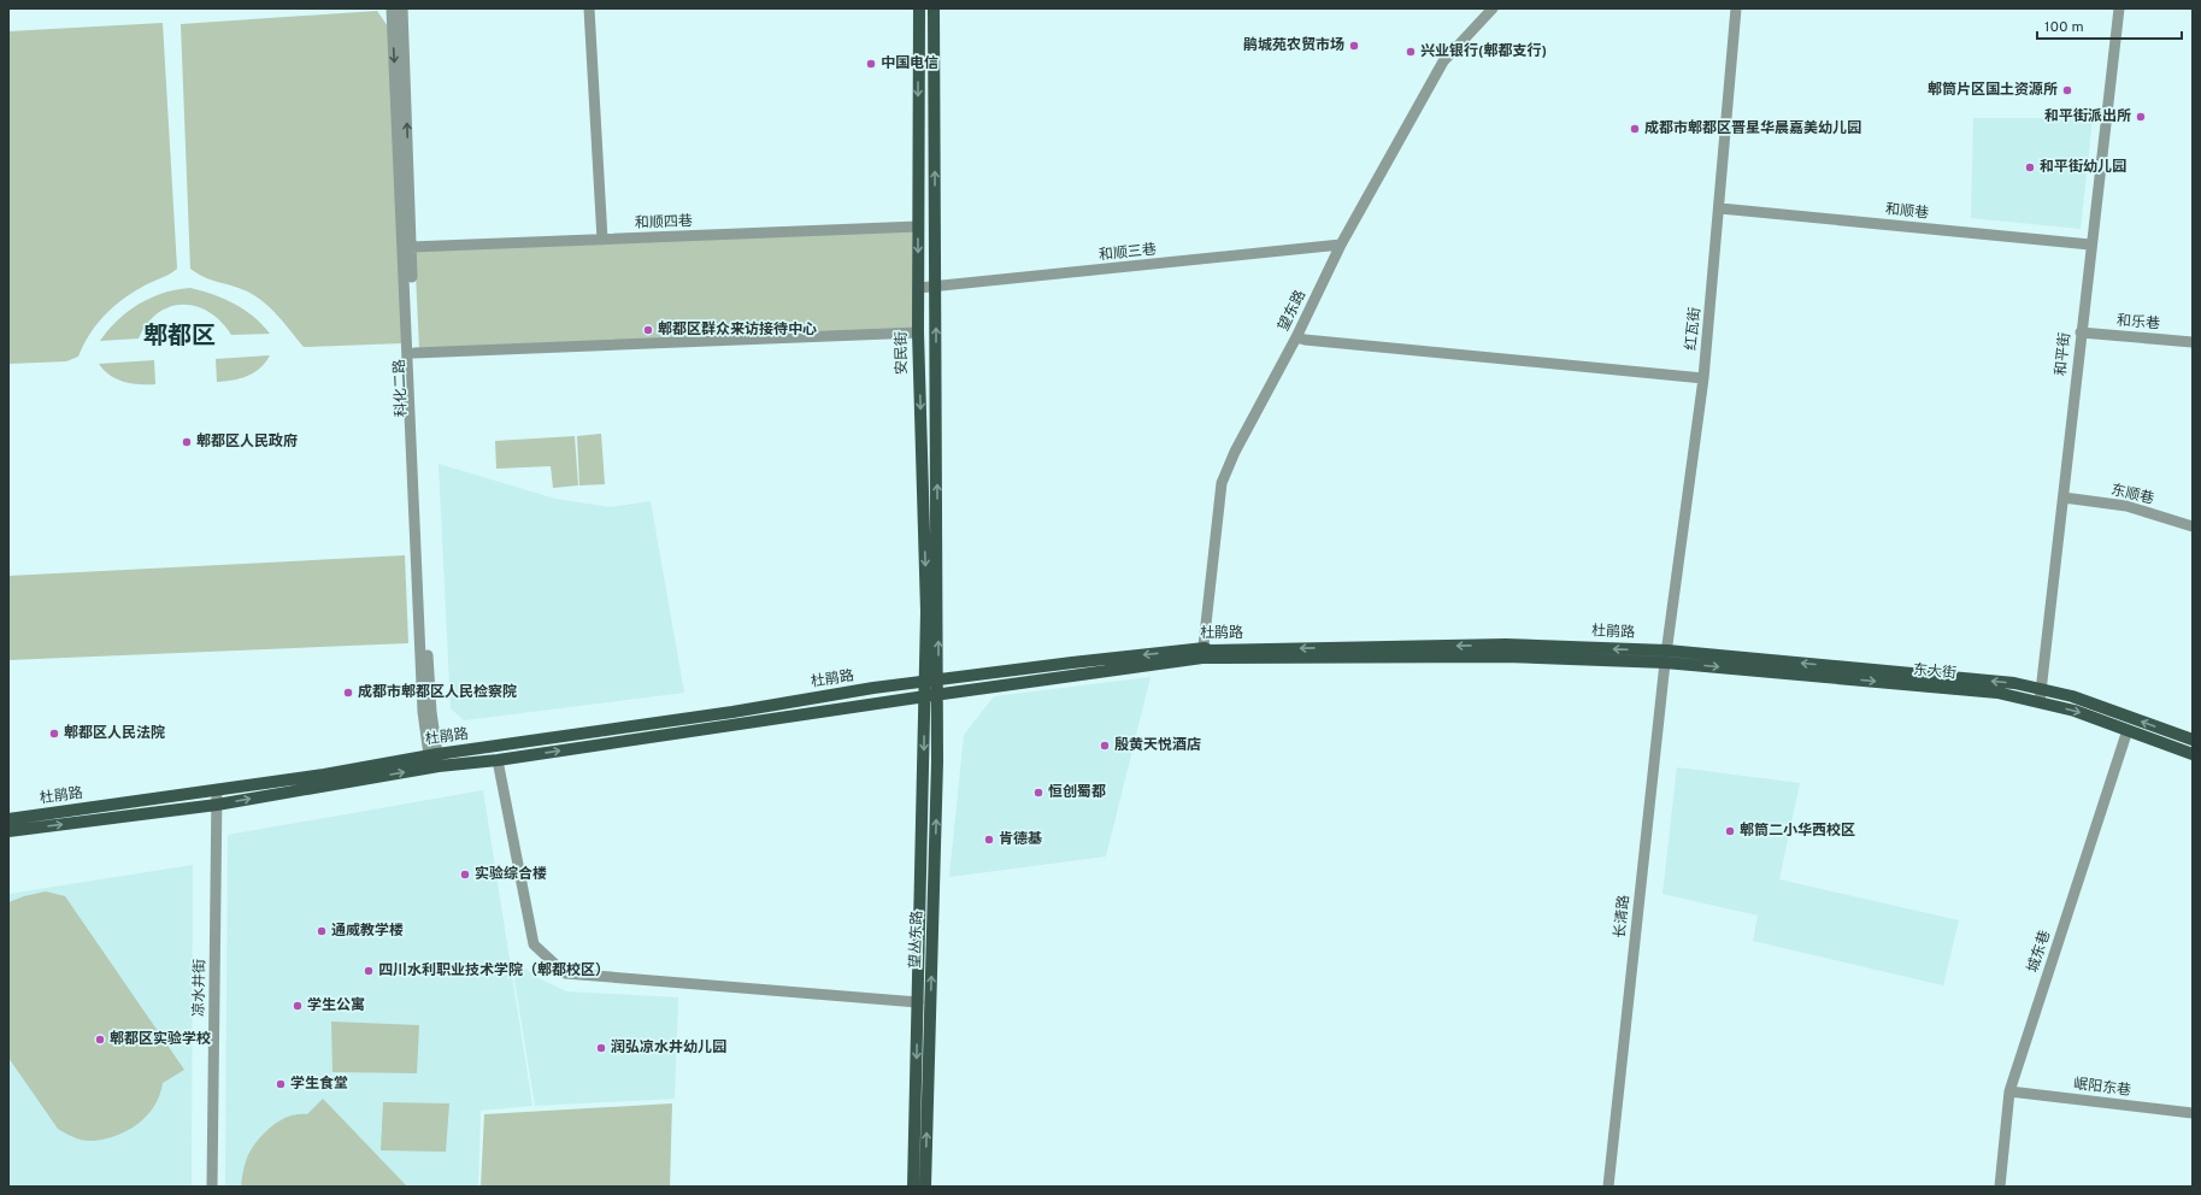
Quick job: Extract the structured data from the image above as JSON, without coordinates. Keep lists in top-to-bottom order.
{
  "streets": {
    "main road": [
      "安民街",
      "杜鹃路",
      "东大街",
      "望丛东路"
    ],
    "street": [
      "和顺巷",
      "和顺四巷",
      "和顺三巷",
      "望东路",
      "和乐巷",
      "红瓦街",
      "和平街",
      "科化二路",
      "东顺巷",
      "长清路",
      "城东巷",
      "凉水井街",
      "岷阳东巷"
    ]
  },
  "crossings": [
    ["和顺巷", "红瓦街"],
    ["和顺巷", "和平街"],
    ["和顺四巷", "安民街"],
    ["和顺四巷", "科化二路"],
    ["和顺三巷", "望东路"],
    ["和顺三巷", "安民街"],
    ["望东路", "杜鹃路"],
    ["和乐巷", "和平街"],
    ["红瓦街", "杜鹃路"],
    ["红瓦街", "东大街"],
    ["红瓦街", "长清路"],
    ["安民街", "杜鹃路"],
    ["安民街", "望丛东路"],
    ["和平街", "东顺巷"],
    ["和平街", "东大街"],
    ["科化二路", "杜鹃路"],
    ["杜鹃路", "东大街"],
    ["杜鹃路", "长清路"],
    ["杜鹃路", "望丛东路"],
    ["杜鹃路", "凉水井街"],
    ["东大街", "长清路"],
    ["东大街", "城东巷"],
    ["城东巷", "岷阳东巷"]
  ],
  "districts": ["郫都区"],
  "places": [
    "鹃城苑农贸市场",
    "兴业银行(郫都支行)",
    "中国电信",
    "郫筒片区国土资源所",
    "和平街派出所",
    "成都市郫都区晋星华晨嘉美幼儿园",
    "和平街幼儿园",
    "郫都区群众来访接待中心",
    "郫都区人民政府",
    "成都市郫都区人民检察院",
    "郫都区人民法院",
    "殷黄天悦酒店",
    "恒创蜀都",
    "郫筒二小华西校区",
    "肯德基",
    "实验综合楼",
    "通威教学楼",
    "四川水利职业技术学院（郫都校区）",
    "学生公寓",
    "郫都区实验学校",
    "润弘凉水井幼儿园",
    "学生食堂"
  ],
  "scale_bar": "100 m"
}
